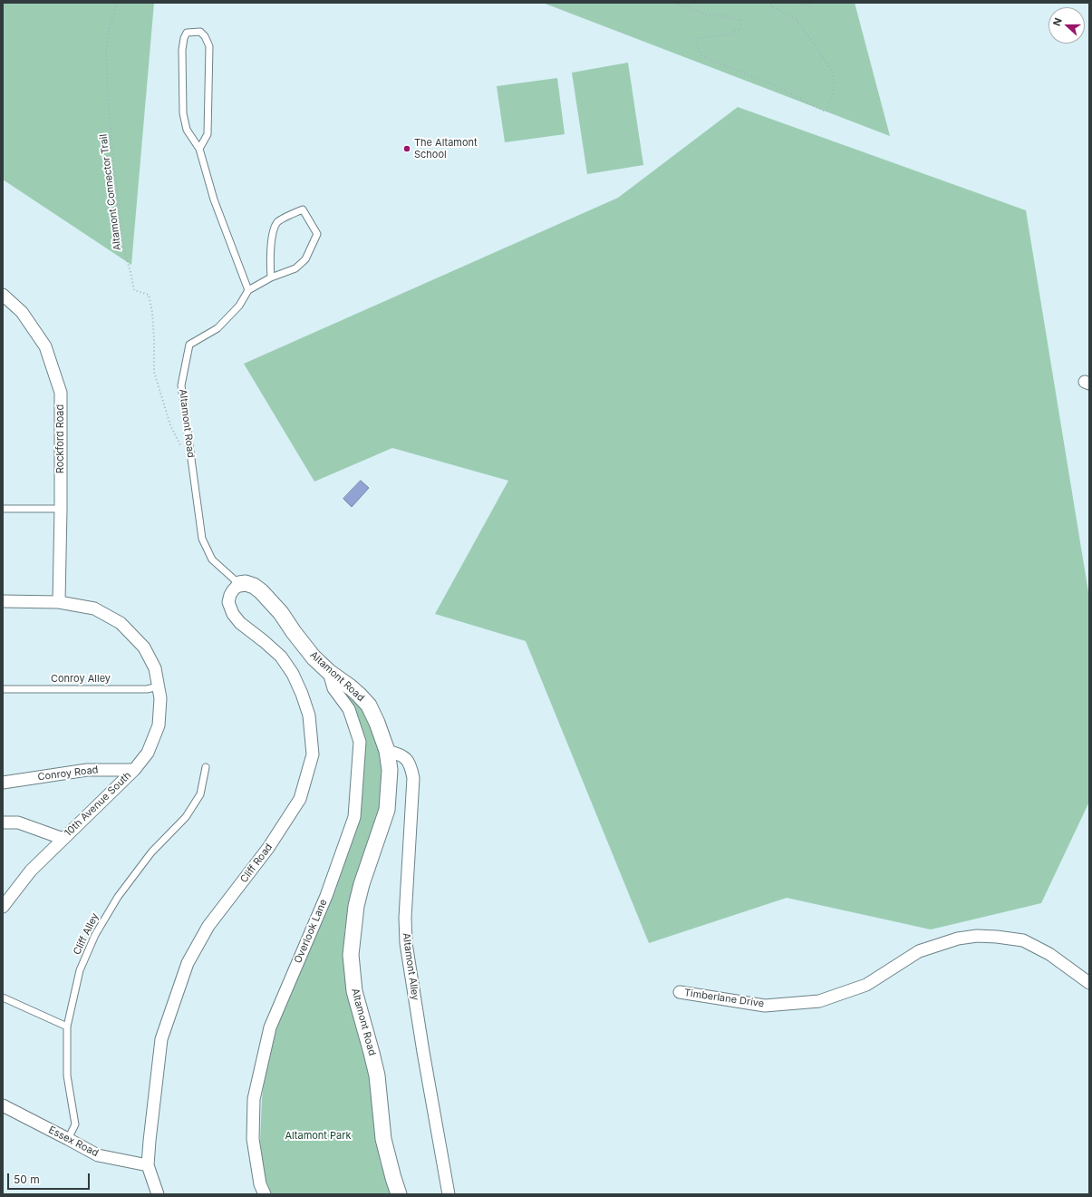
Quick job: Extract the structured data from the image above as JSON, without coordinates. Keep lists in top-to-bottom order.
{
  "streets": {
    "street": [
      "Altamont Road",
      "Rockford Road",
      "Conroy Road",
      "10th Avenue South",
      "Cliff Road",
      "Overlook Lane",
      "Altamont Alley",
      "Timberlane Drive",
      "Essex Road"
    ],
    "lane": ["Conroy Alley", "Cliff Alley"],
    "path": ["Altamont Connector Trail"]
  },
  "crossings": [
    ["Altamont Road", "Cliff Road"],
    ["Altamont Road", "Overlook Lane"],
    ["Altamont Road", "Altamont Alley"],
    ["Rockford Road", "10th Avenue South"],
    ["Conroy Alley", "10th Avenue South"],
    ["Conroy Road", "10th Avenue South"],
    ["Cliff Road", "Essex Road"],
    ["Cliff Alley", "Essex Road"]
  ],
  "parks": ["Altamont Park"],
  "places": ["The Altamont School"],
  "scale_bar": "50 m",
  "north": "left"
}
